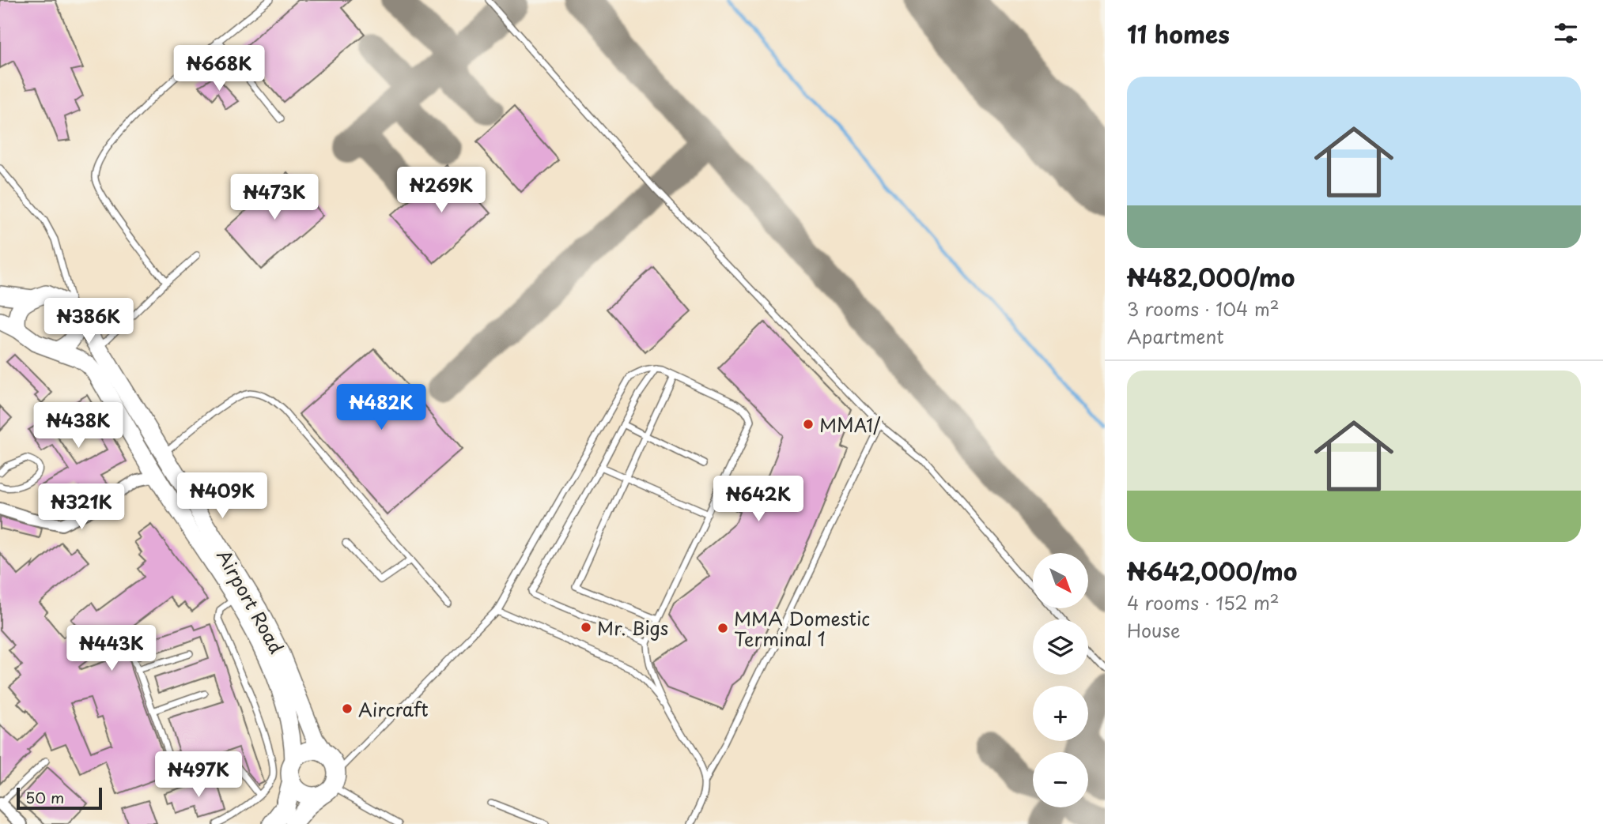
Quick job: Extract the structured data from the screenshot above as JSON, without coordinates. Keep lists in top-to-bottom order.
{
  "streets": {
    "main road": ["Airport Road"]
  },
  "places": [
    "MMA1/",
    "Mr. Bigs",
    "MMA Domestic Terminal 1",
    "Aircraft"
  ],
  "scale_bar": "50 m",
  "north": "bottom right",
  "page": {
    "heading": "11 homes",
    "price": [
      "₦668K",
      "₦269K",
      "₦473K",
      "₦386K",
      "₦482K",
      "₦438K",
      "₦409K",
      "₦642K",
      "₦321K",
      "₦443K",
      "₦497K"
    ],
    "list": [
      {
        "name": "₦482,000/mo",
        "note": "3 rooms · 104 m² · Apartment"
      },
      {
        "name": "₦642,000/mo",
        "note": "4 rooms · 152 m² · House"
      }
    ],
    "map_buttons": ["+", "−"],
    "scale": "50 m"
  }
}
